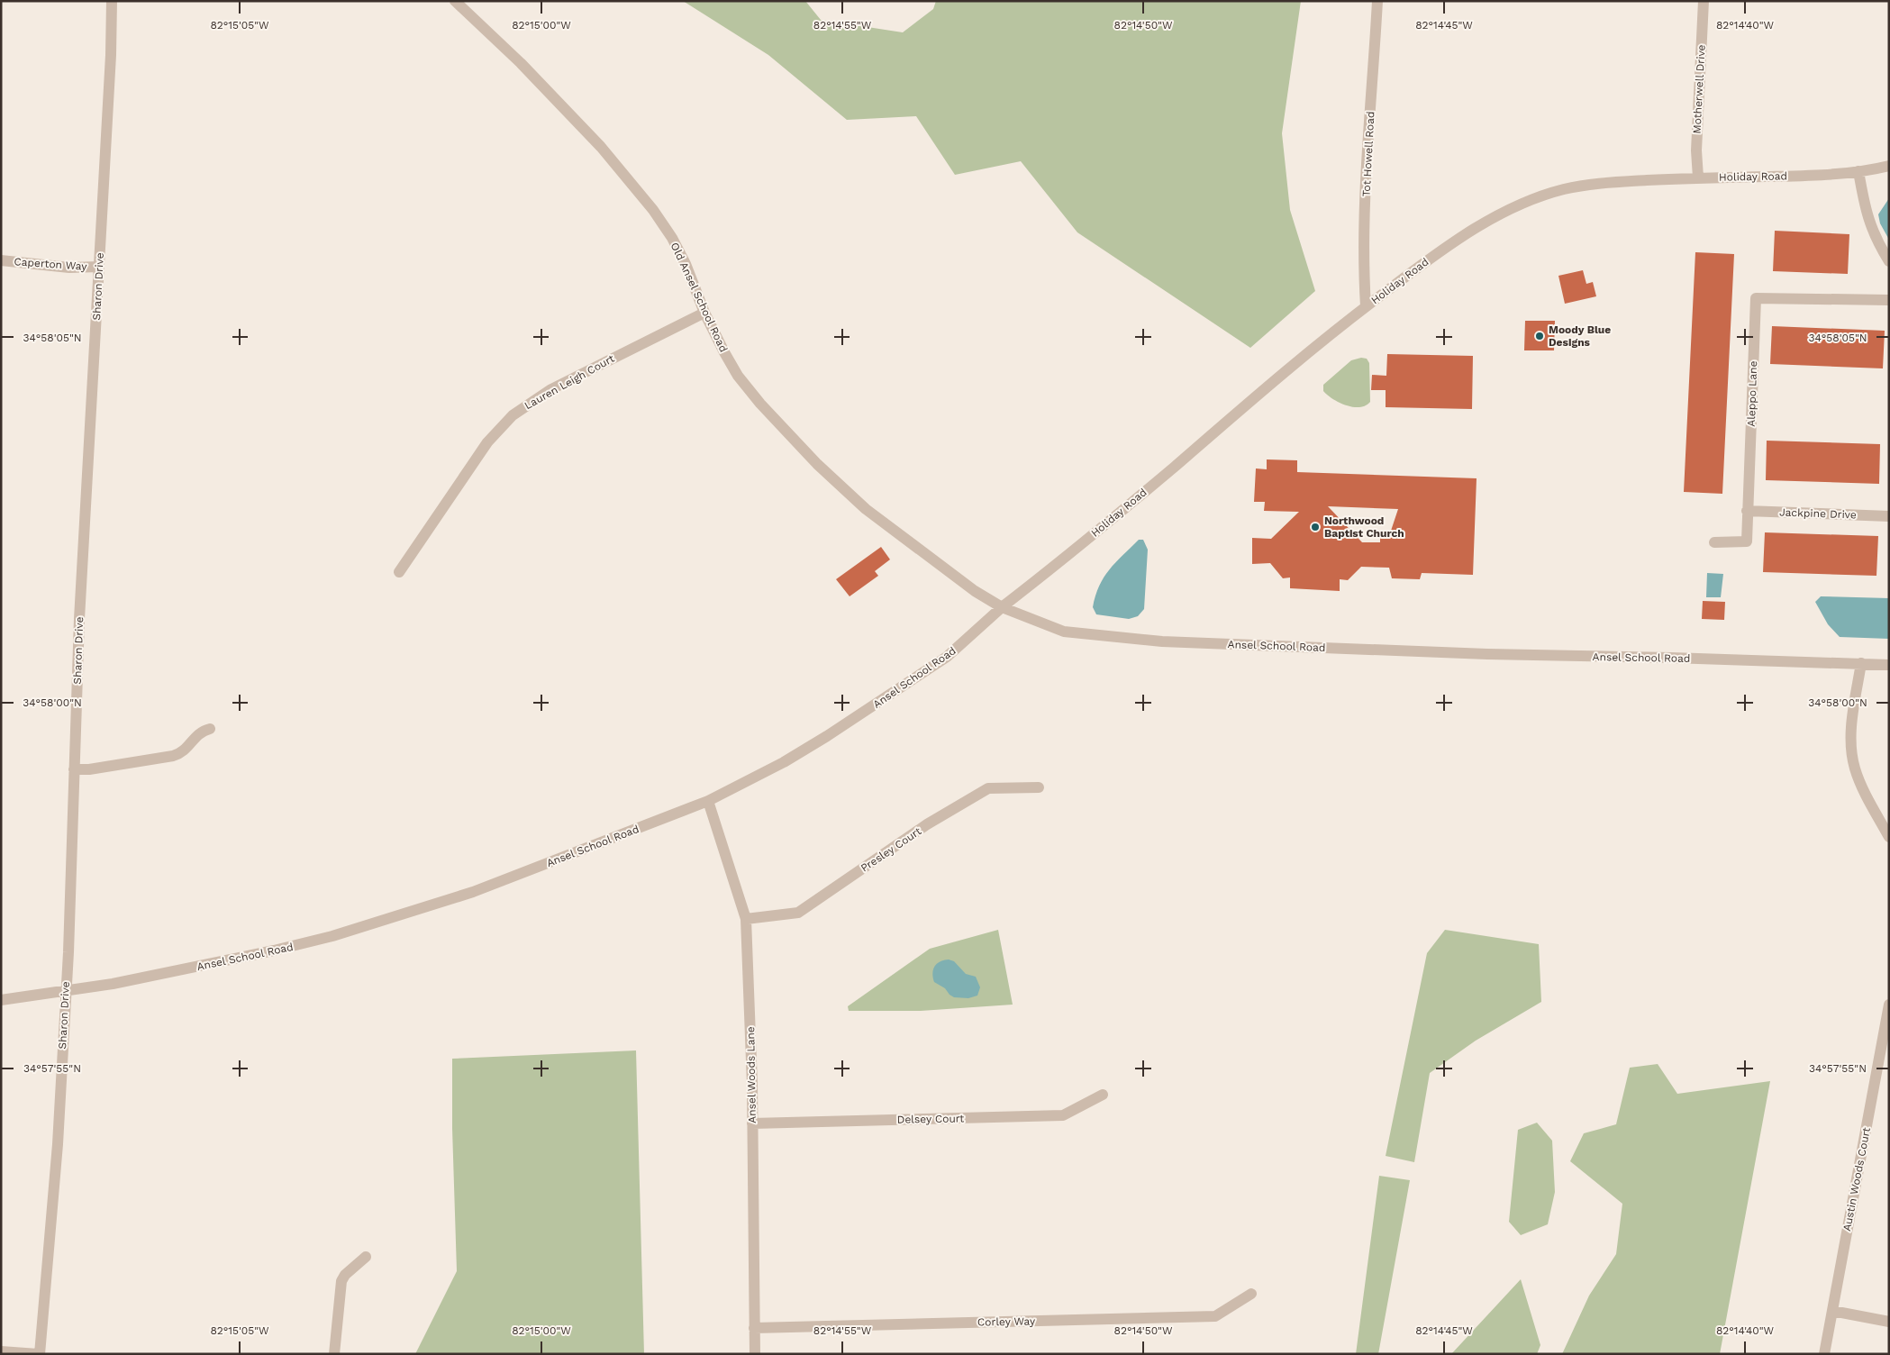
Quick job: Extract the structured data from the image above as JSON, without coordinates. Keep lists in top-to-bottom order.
{
  "streets": {
    "street": [
      "Motherwell Drive",
      "Tot Howell Road",
      "Holiday Road",
      "Caperton Way",
      "Sharon Drive",
      "Old Ansel School Road",
      "Lauren Leigh Court",
      "Aleppo Lane",
      "Jackpine Drive",
      "Ansel School Road",
      "Presley Court",
      "Ansel Woods Lane",
      "Delsey Court",
      "Austin Woods Court",
      "Corley Way"
    ]
  },
  "crossings": [
    ["Motherwell Drive", "Holiday Road"],
    ["Tot Howell Road", "Holiday Road"],
    ["Holiday Road", "Old Ansel School Road"],
    ["Holiday Road", "Ansel School Road"],
    ["Caperton Way", "Sharon Drive"],
    ["Sharon Drive", "Ansel School Road"],
    ["Old Ansel School Road", "Lauren Leigh Court"],
    ["Old Ansel School Road", "Ansel School Road"],
    ["Aleppo Lane", "Jackpine Drive"],
    ["Ansel School Road", "Ansel Woods Lane"],
    ["Presley Court", "Ansel Woods Lane"],
    ["Ansel Woods Lane", "Delsey Court"],
    ["Ansel Woods Lane", "Corley Way"]
  ],
  "places": ["Moody Blue Designs", "Northwood Baptist Church"],
  "coordinates": [
    "82°15'05\"W",
    "82°15'00\"W",
    "82°14'55\"W",
    "82°14'50\"W",
    "82°14'45\"W",
    "82°14'40\"W",
    "34°58'05\"N",
    "34°58'00\"N",
    "34°57'55\"N"
  ]
}
